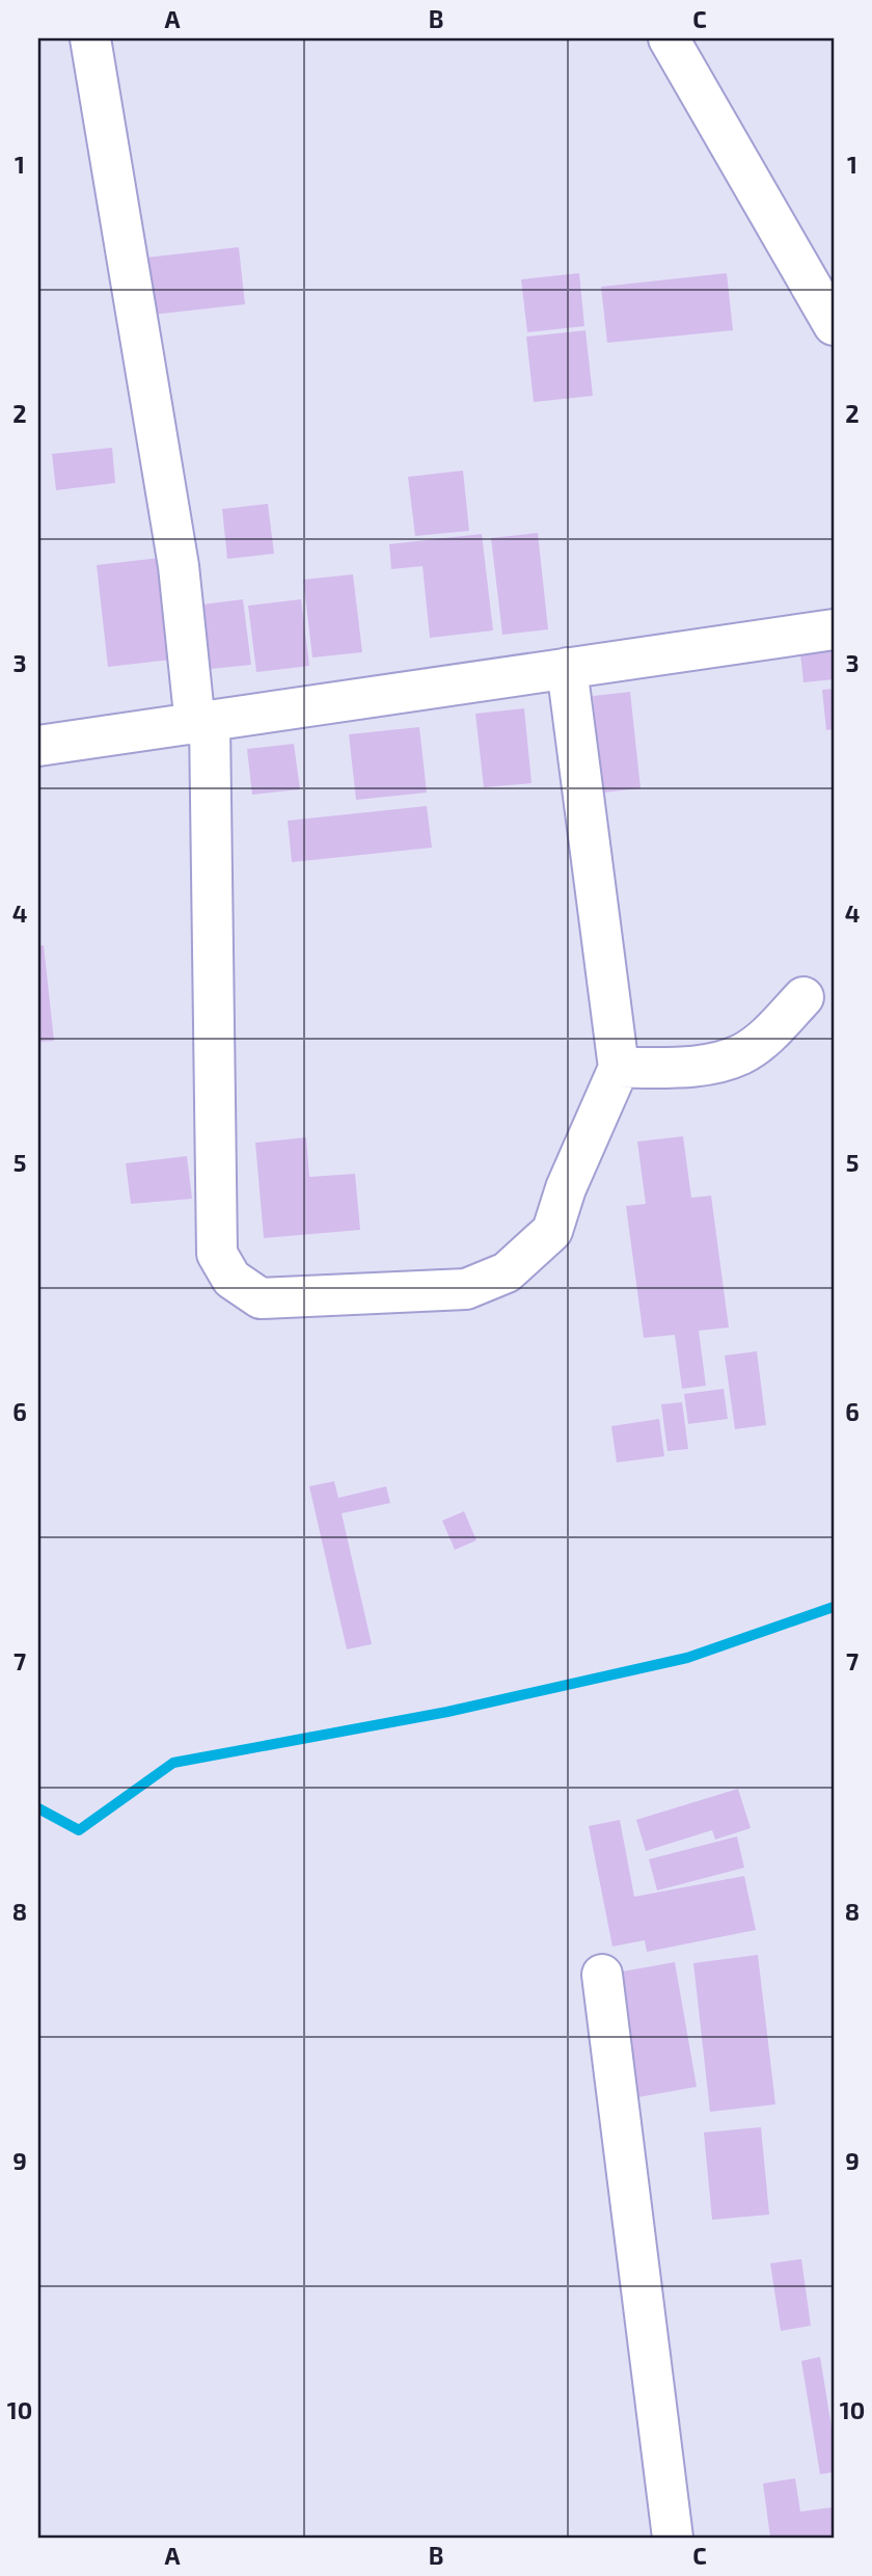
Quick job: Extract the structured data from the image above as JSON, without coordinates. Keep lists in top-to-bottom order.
{
  "grid": {
    "columns": ["A", "B", "C"],
    "rows": [
      "1",
      "2",
      "3",
      "4",
      "5",
      "6",
      "7",
      "8",
      "9",
      "10"
    ]
  }
}
